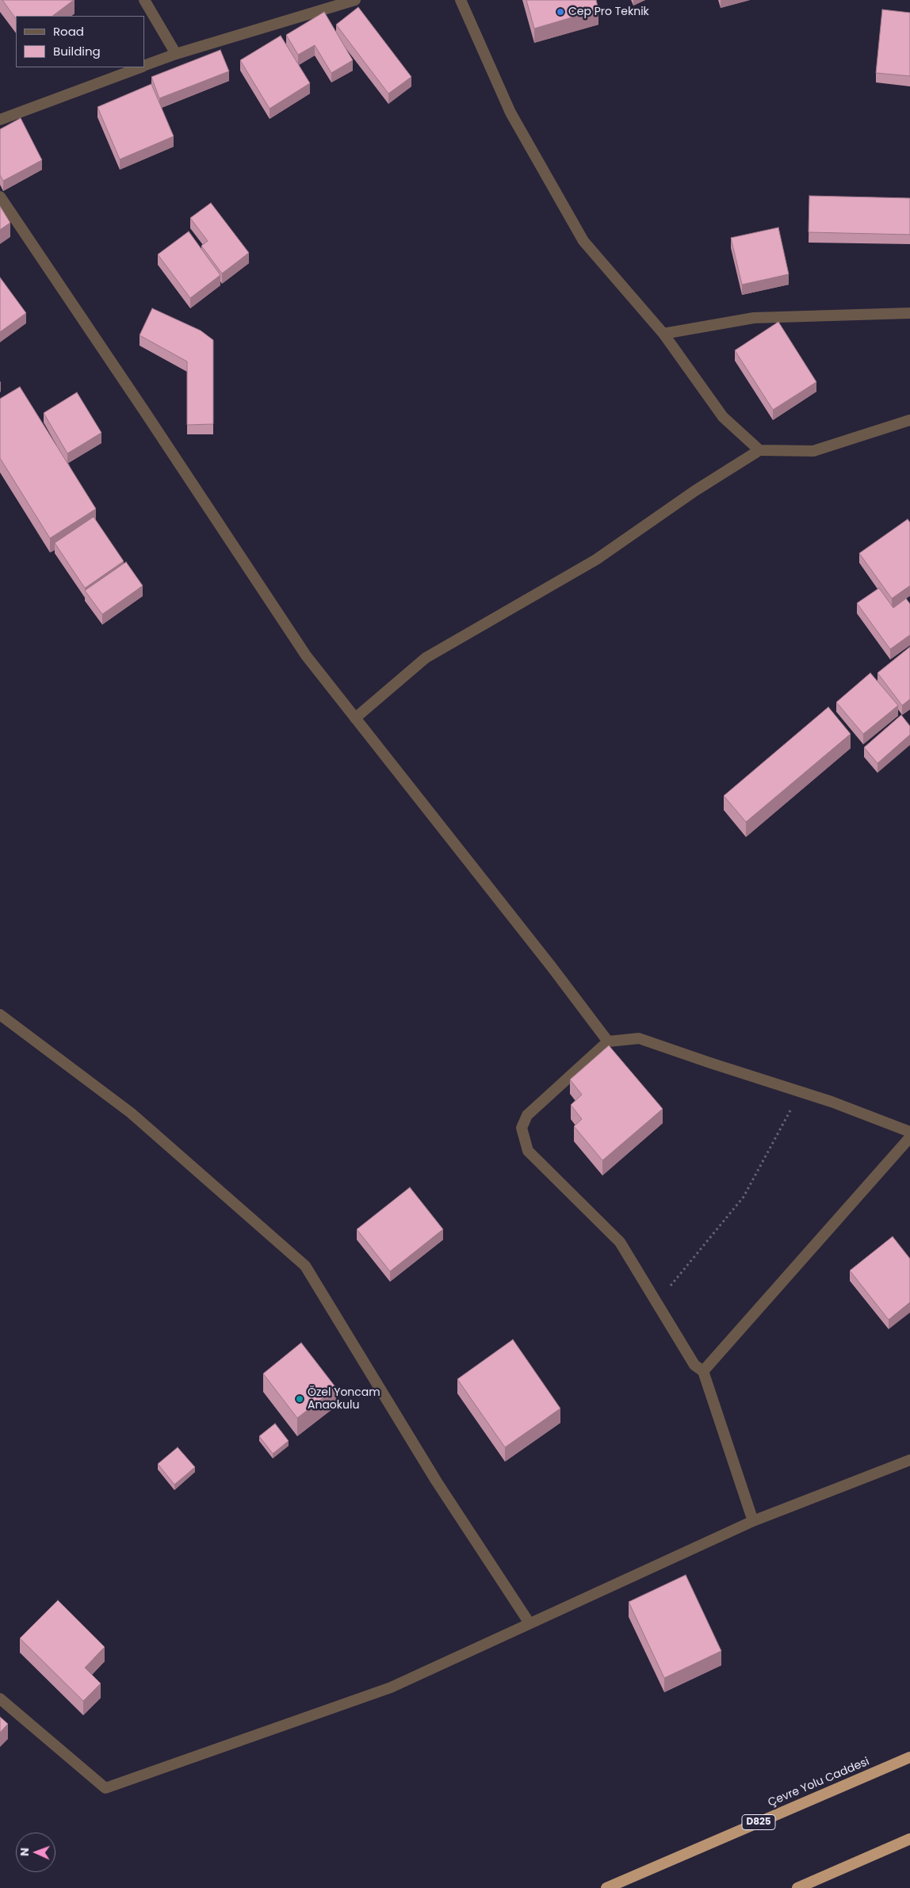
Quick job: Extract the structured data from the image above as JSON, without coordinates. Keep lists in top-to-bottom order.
{
  "streets": {
    "highway": ["Çevre Yolu Caddesi", "D825"]
  },
  "places": ["Cep Pro Teknik", "Özel Yoncam Anaokulu"],
  "legend": ["Road", "Building"],
  "north": "left"
}
